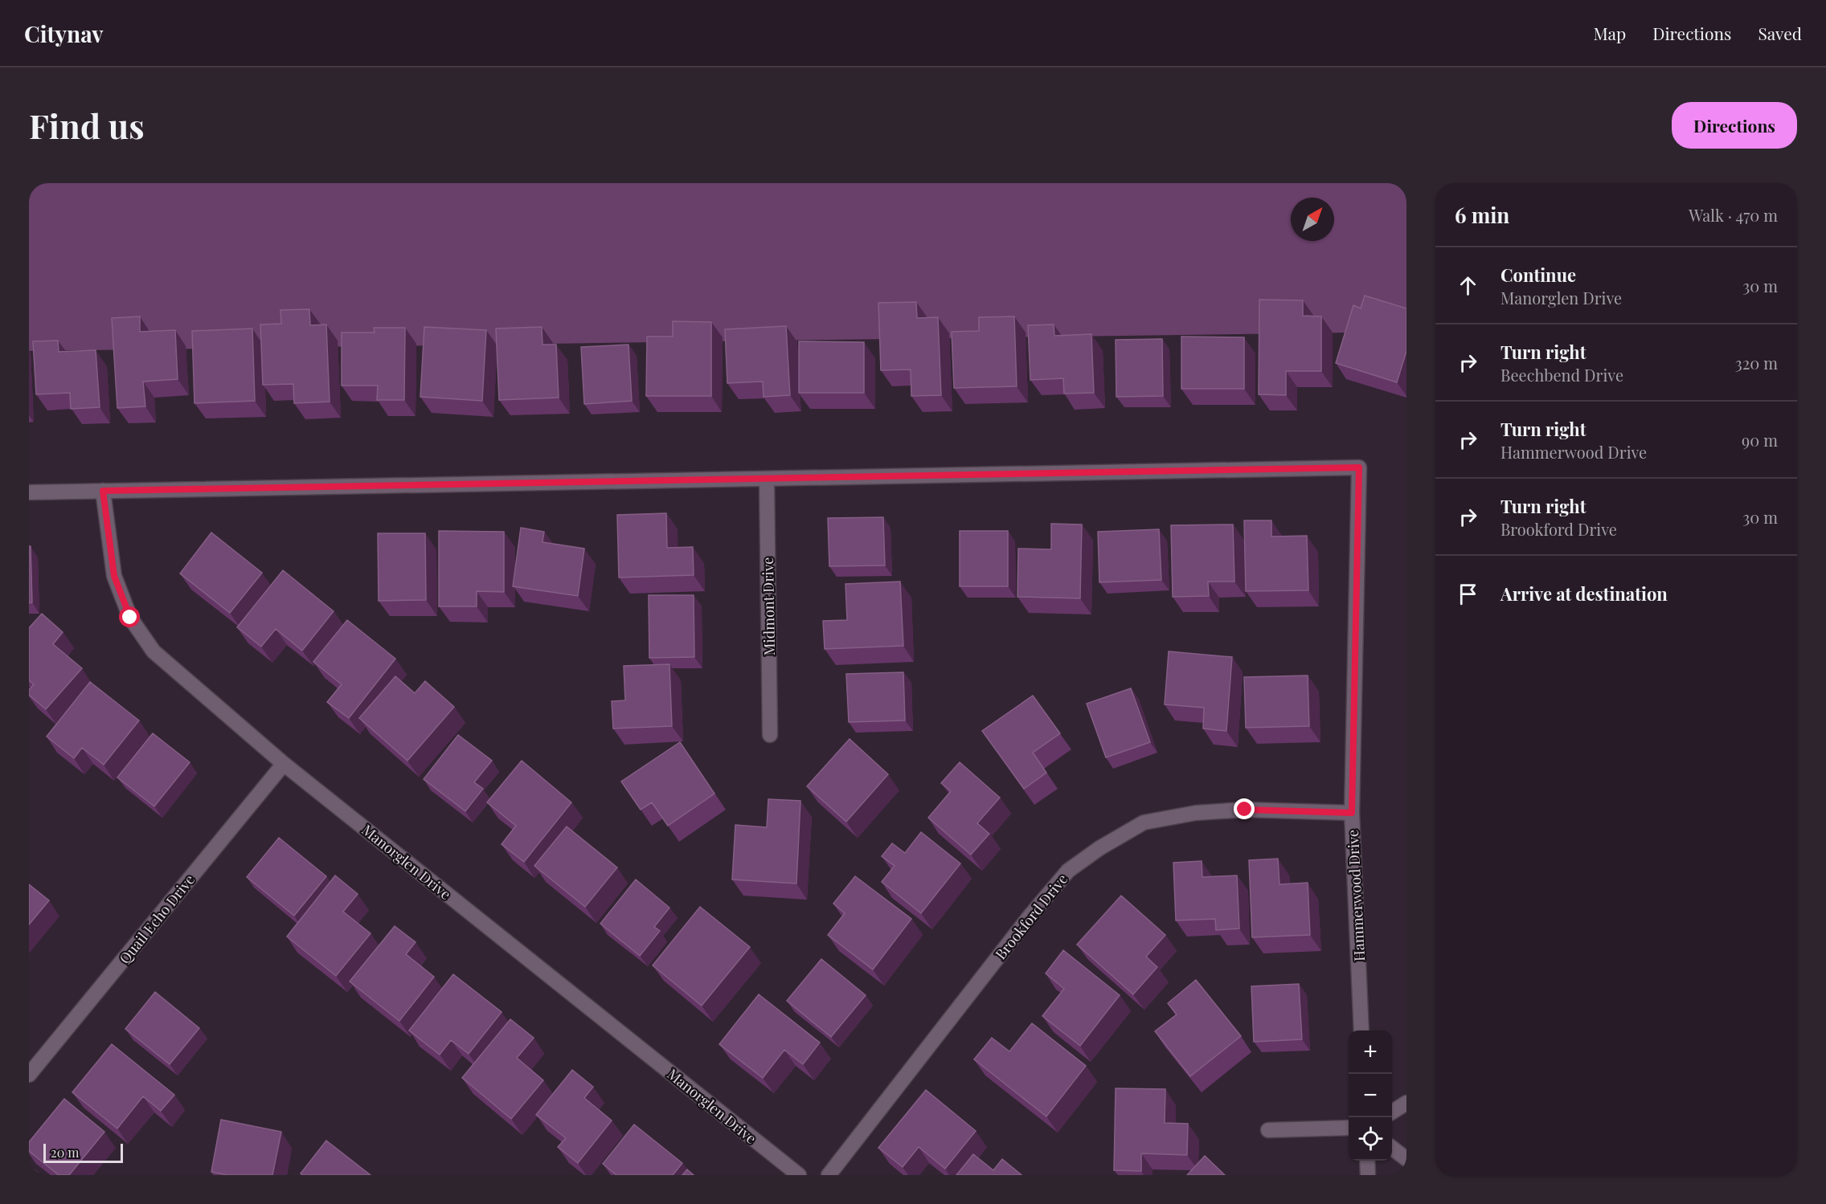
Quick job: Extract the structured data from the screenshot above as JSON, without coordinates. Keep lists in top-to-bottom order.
{
  "streets": {
    "street": [
      "Midmont Drive",
      "Manorglen Drive",
      "Hammerwood Drive",
      "Brookford Drive",
      "Quail Echo Drive"
    ]
  },
  "crossings": [
    ["Midmont Drive", "Hammerwood Drive"],
    ["Manorglen Drive", "Quail Echo Drive"],
    ["Hammerwood Drive", "Brookford Drive"]
  ],
  "scale_bar": "20 m",
  "north": "top right",
  "page": {
    "header": "Citynav",
    "nav": ["Map", "Directions", "Saved"],
    "buttons": "Directions",
    "title": "Find us",
    "heading": ["6 min", "Walk · 470 m"],
    "list": [
      ["Continue", "Manorglen Drive", "30 m"],
      ["Turn right", "Beechbend Drive", "320 m"],
      ["Turn right", "Hammerwood Drive", "90 m"],
      ["Turn right", "Brookford Drive", "30 m"],
      "Arrive at destination"
    ],
    "map_buttons": ["+", "−"],
    "scale": "20 m"
  }
}
